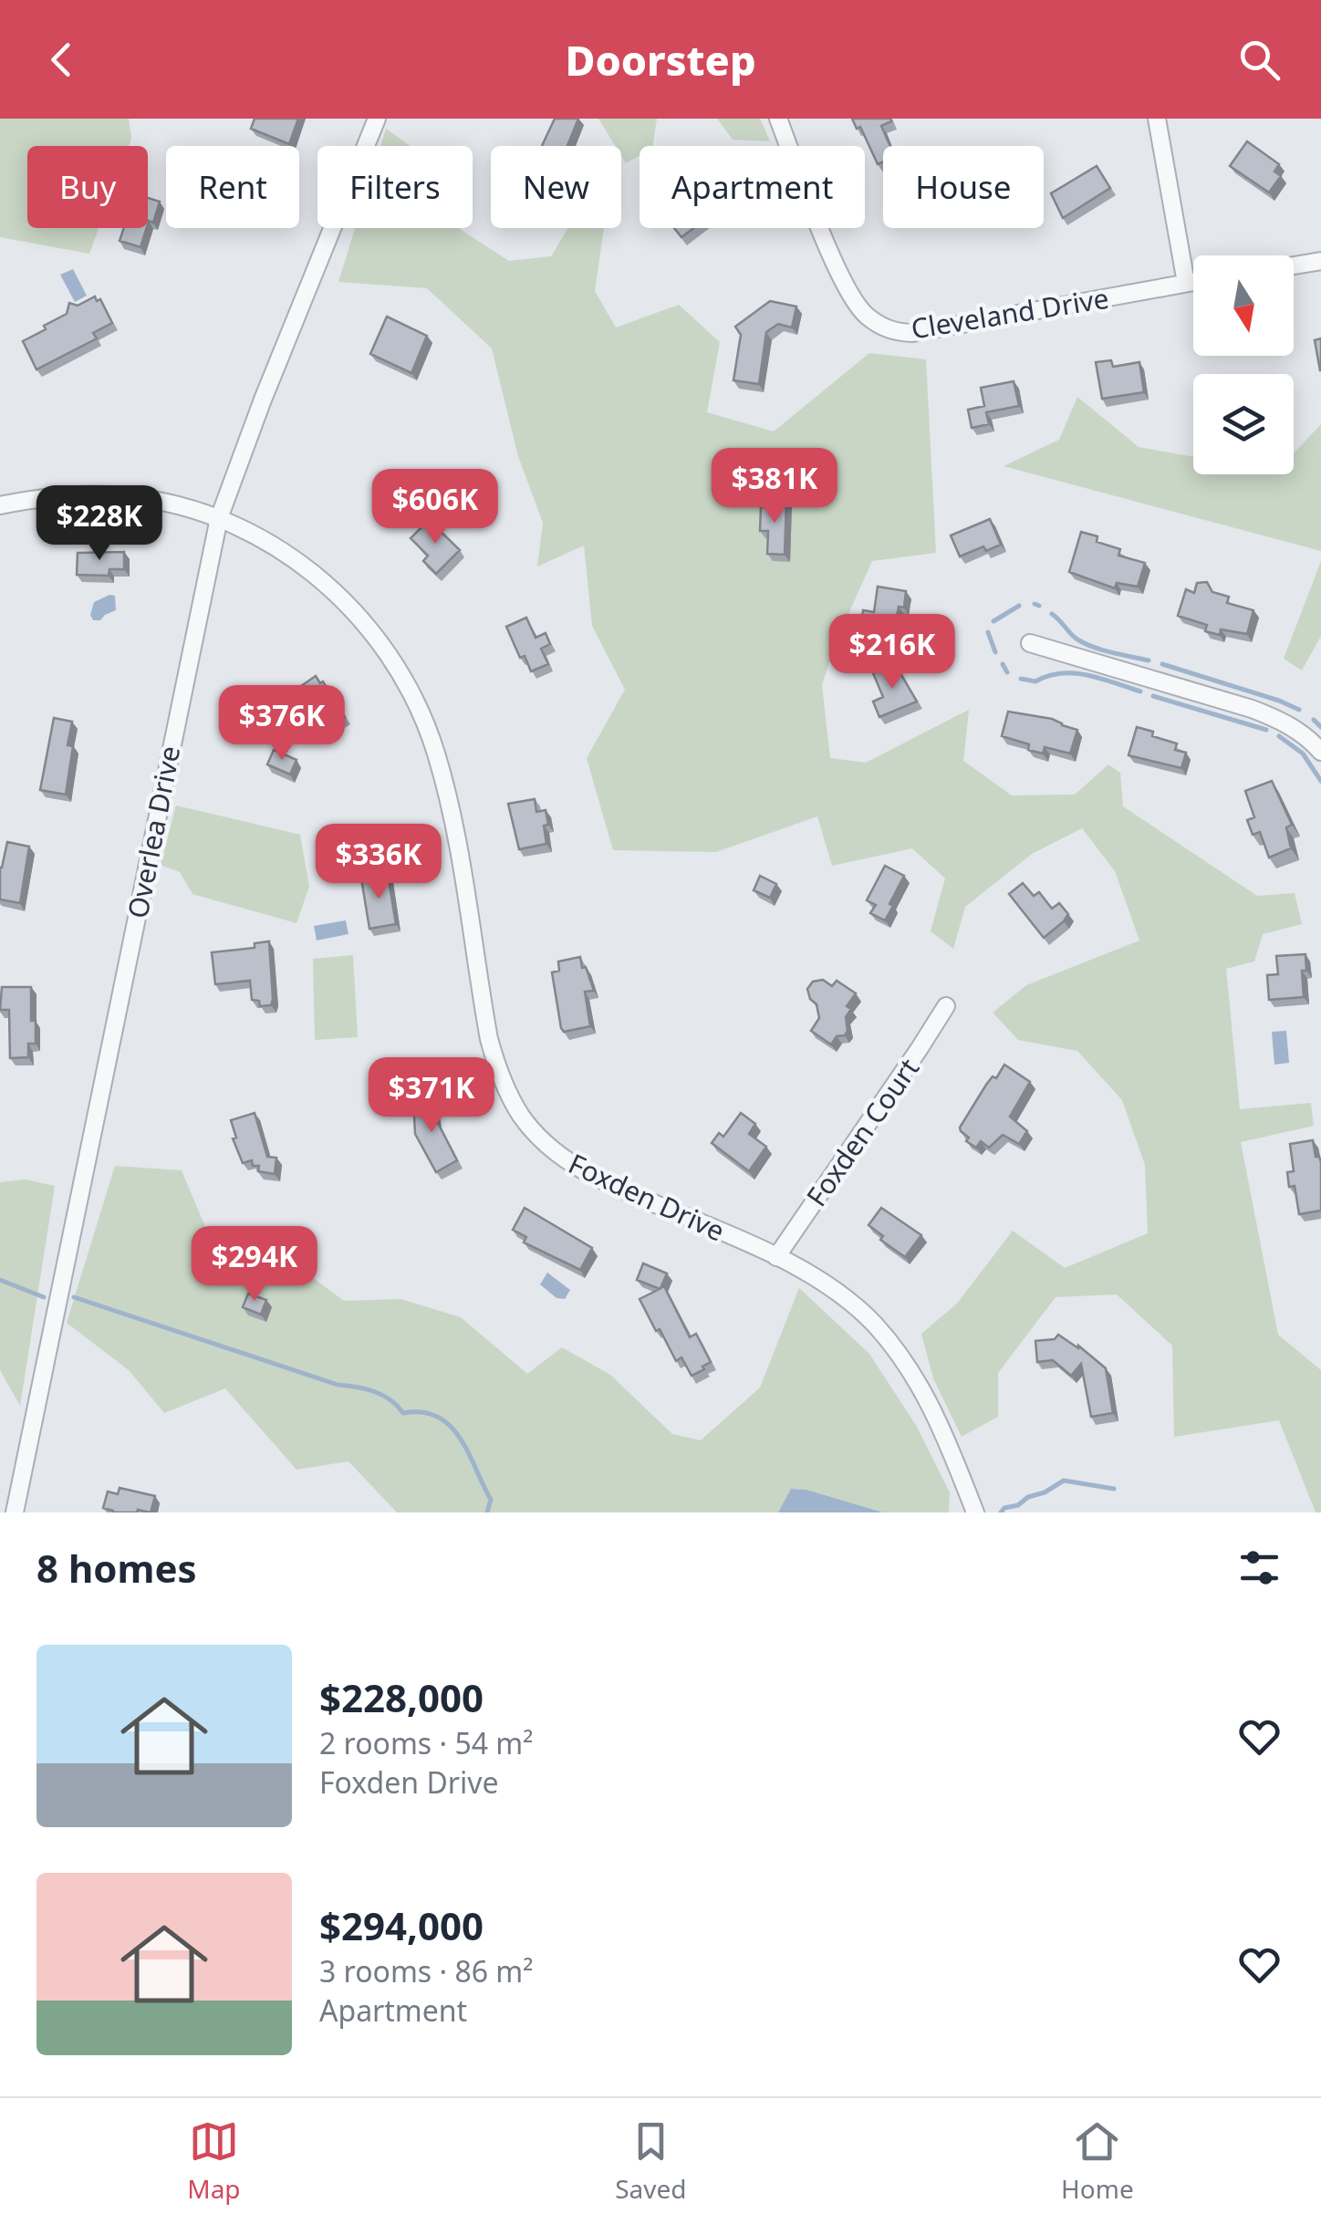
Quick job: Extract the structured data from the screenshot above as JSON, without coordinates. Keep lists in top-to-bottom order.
{
  "streets": {
    "street": [
      "Cleveland Drive",
      "Overlea Drive",
      "Foxden Court",
      "Foxden Drive"
    ]
  },
  "crossings": [
    ["Overlea Drive", "Foxden Drive"],
    ["Foxden Court", "Foxden Drive"]
  ],
  "north": "bottom",
  "page": {
    "header": "Doorstep",
    "chip": [
      "Buy",
      "Rent",
      "Filters",
      "New",
      "Apartment",
      "House"
    ],
    "price": [
      "$381K",
      "$606K",
      "$228K",
      "$216K",
      "$376K",
      "$336K",
      "$371K",
      "$294K"
    ],
    "heading": "8 homes",
    "list": [
      {
        "name": "$228,000",
        "note": "2 rooms · 54 m² · Foxden Drive"
      },
      {
        "name": "$294,000",
        "note": "3 rooms · 86 m² · Apartment"
      }
    ],
    "tabs": ["Map", "Saved", "Home"]
  }
}
